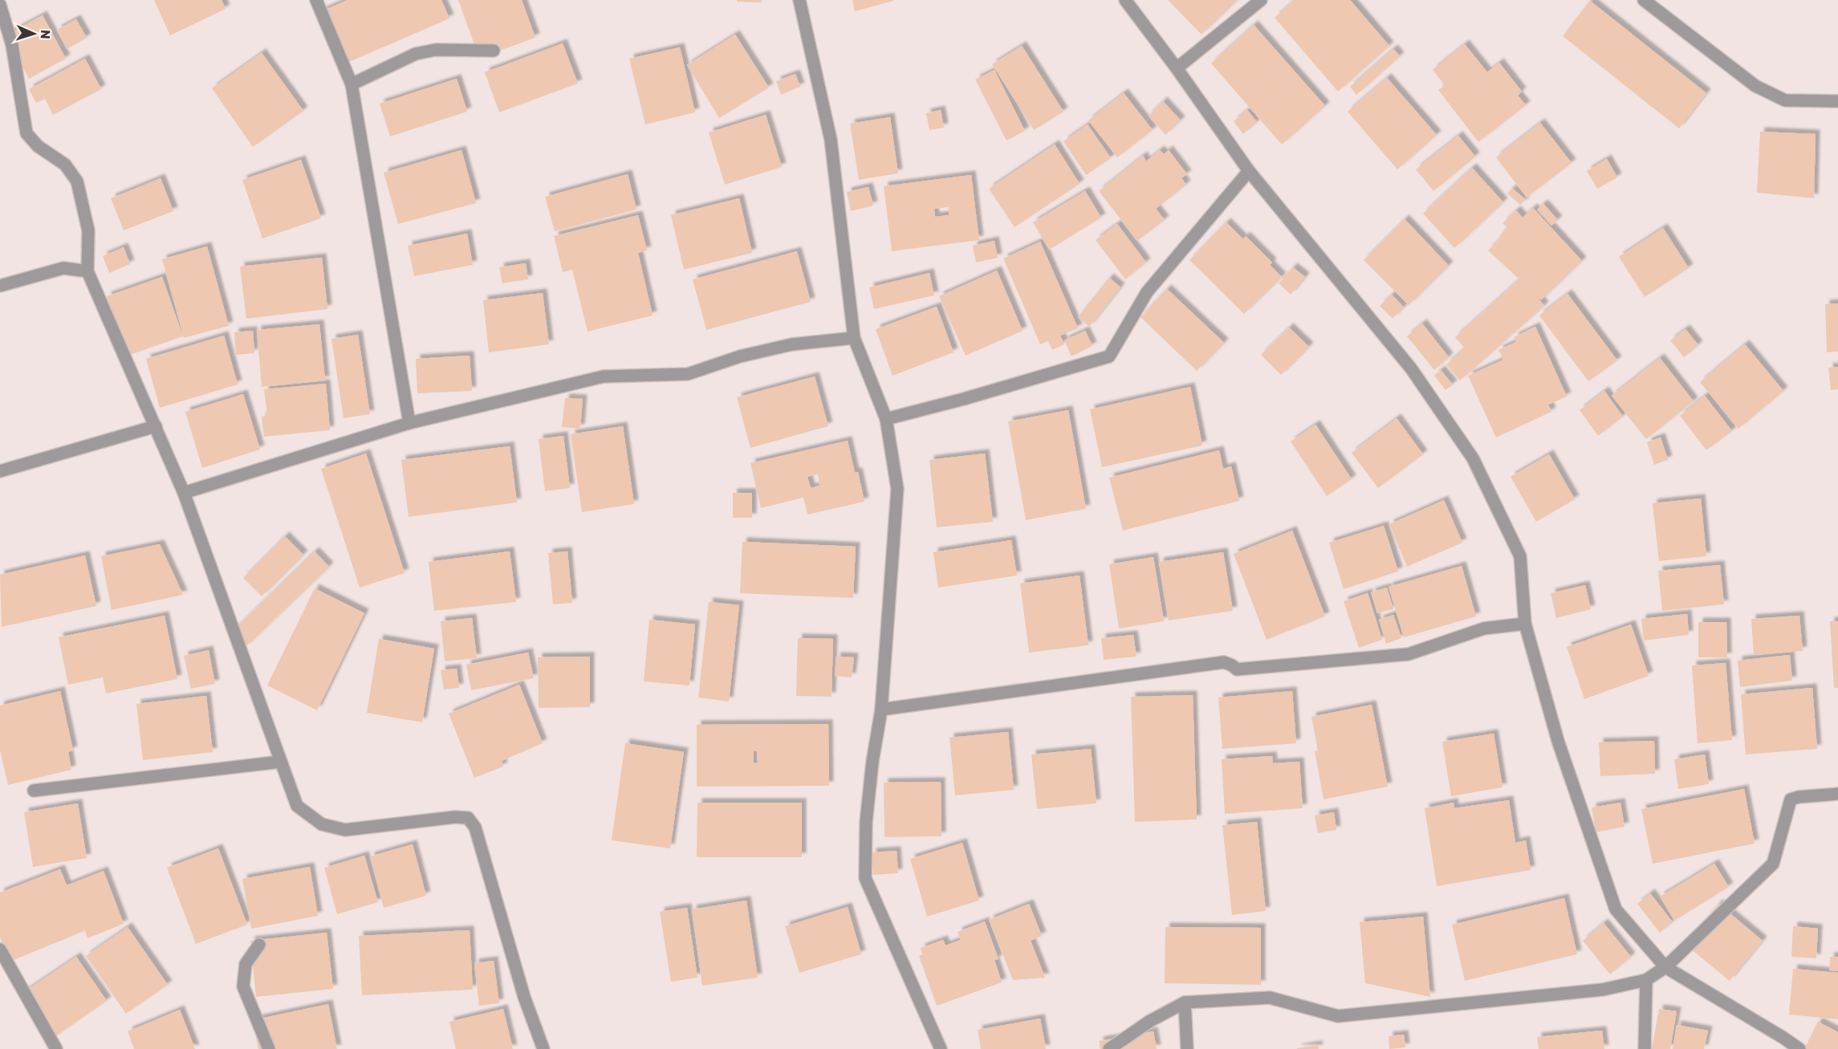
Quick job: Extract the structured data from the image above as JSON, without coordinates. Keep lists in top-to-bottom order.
{
  "north": "right"
}
